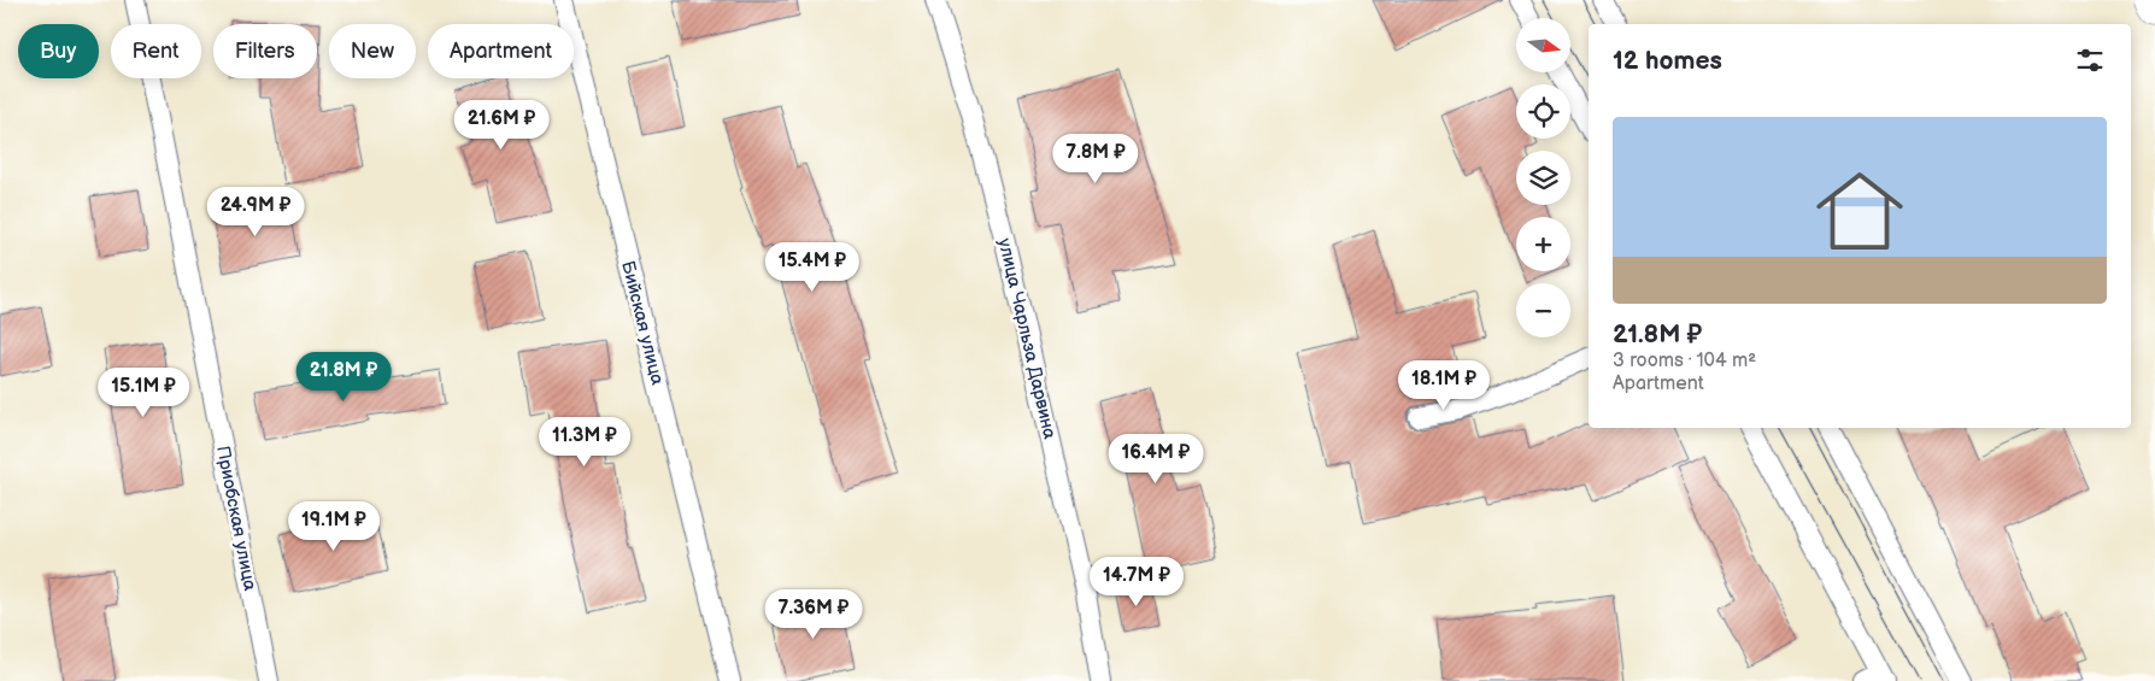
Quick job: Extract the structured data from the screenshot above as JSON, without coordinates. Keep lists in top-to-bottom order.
{
  "streets": {
    "lane": ["Бийская улица", "улица Чарльза Дарвина", "Приобская улица"]
  },
  "north": "right",
  "page": {
    "map_buttons": ["+", "−"],
    "chip": [
      "Buy",
      "Rent",
      "Filters",
      "New",
      "Apartment"
    ],
    "heading": "12 homes",
    "list": [
      {
        "name": "21.8M ₽",
        "note": "3 rooms · 104 m² · Apartment"
      }
    ],
    "price": [
      "21.6M ₽",
      "7.8M ₽",
      "24.9M ₽",
      "15.4M ₽",
      "21.8M ₽",
      "18.1M ₽",
      "15.1M ₽",
      "11.3M ₽",
      "16.4M ₽",
      "19.1M ₽",
      "14.7M ₽",
      "7.36M ₽"
    ]
  }
}
